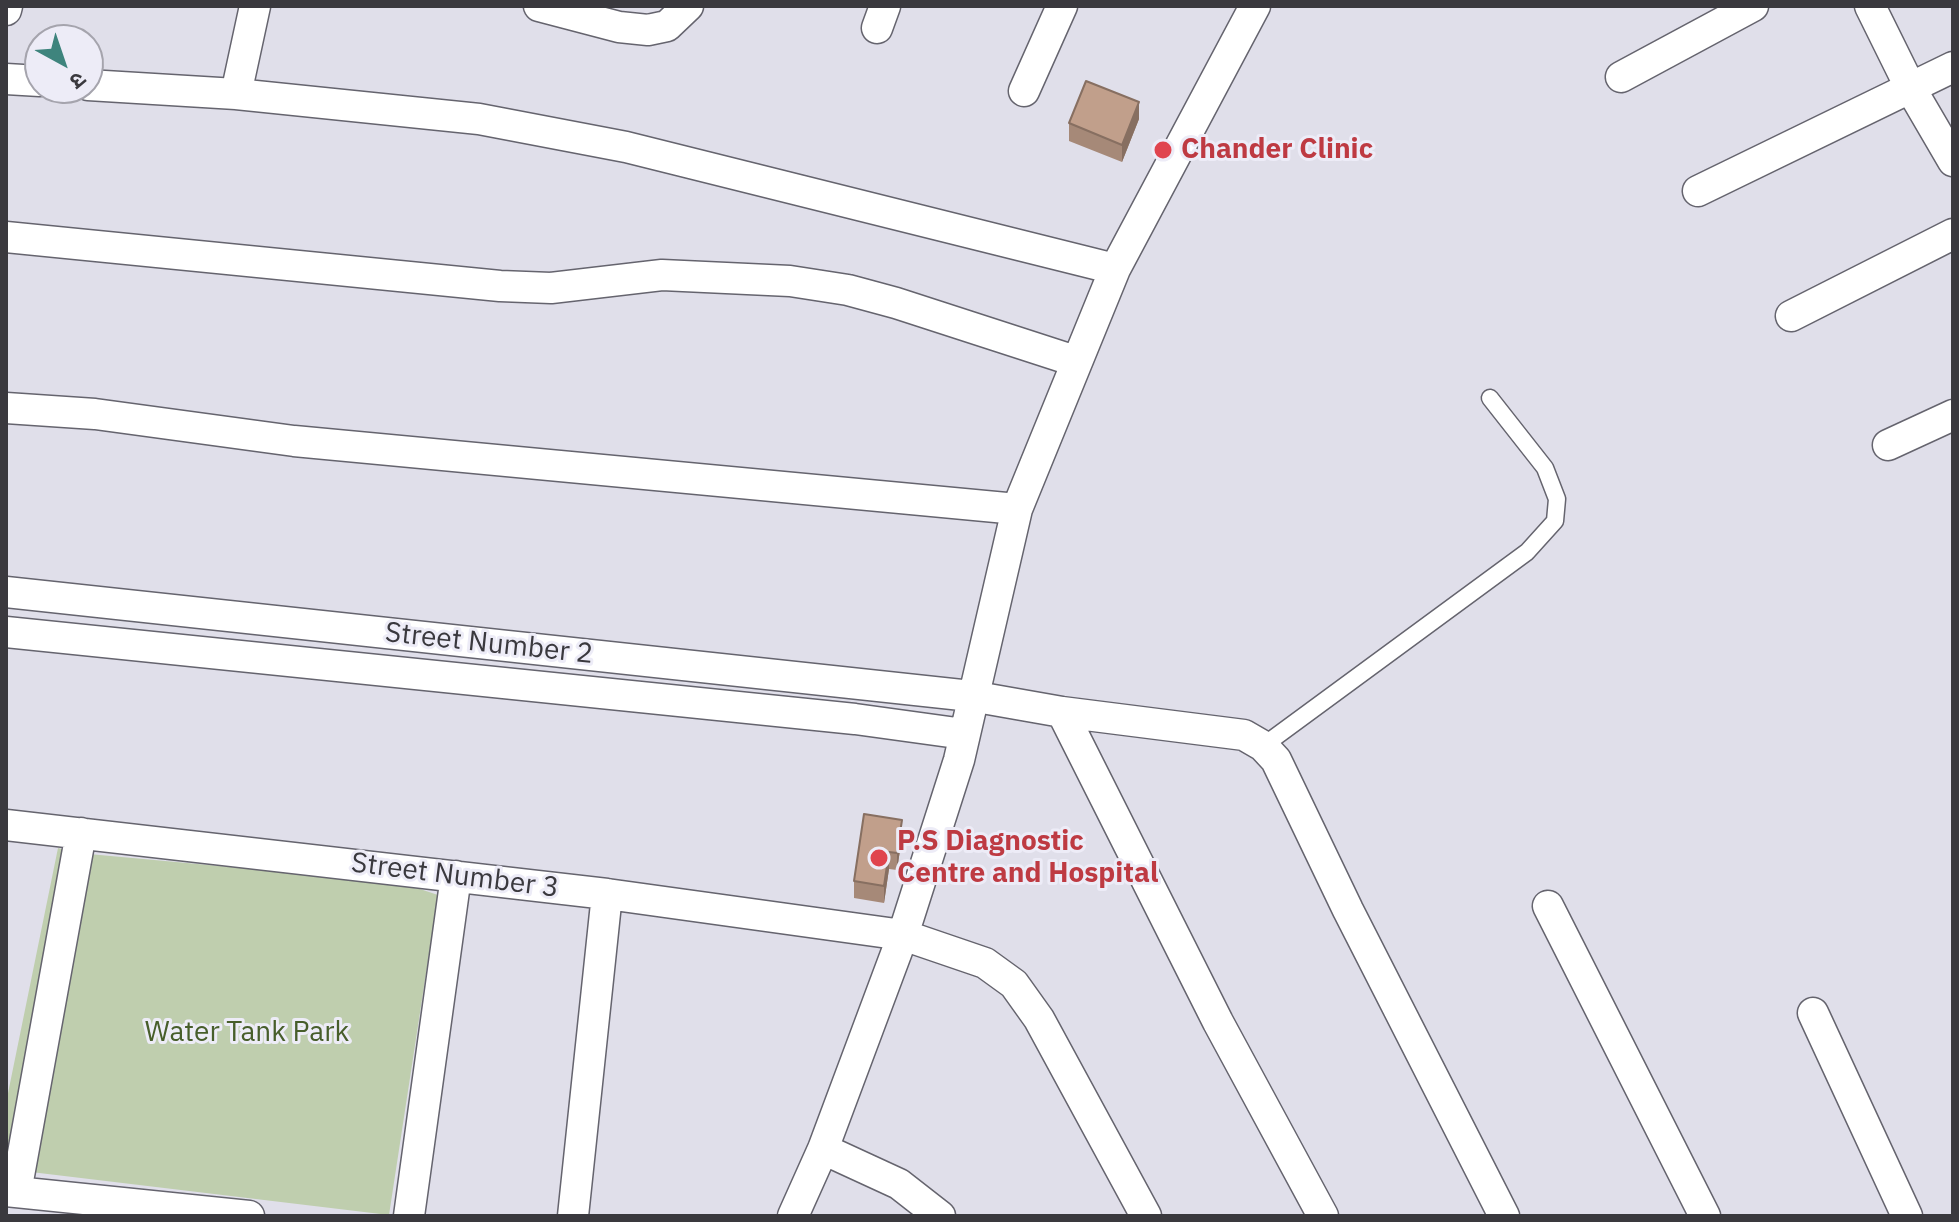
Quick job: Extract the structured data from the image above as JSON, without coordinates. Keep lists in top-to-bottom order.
{
  "streets": {
    "street": ["Street Number 2", "Street Number 3"]
  },
  "parks": ["Water Tank Park"],
  "places": ["Chander Clinic", "P.S Diagnostic Centre and Hospital"],
  "north": "bottom right"
}
